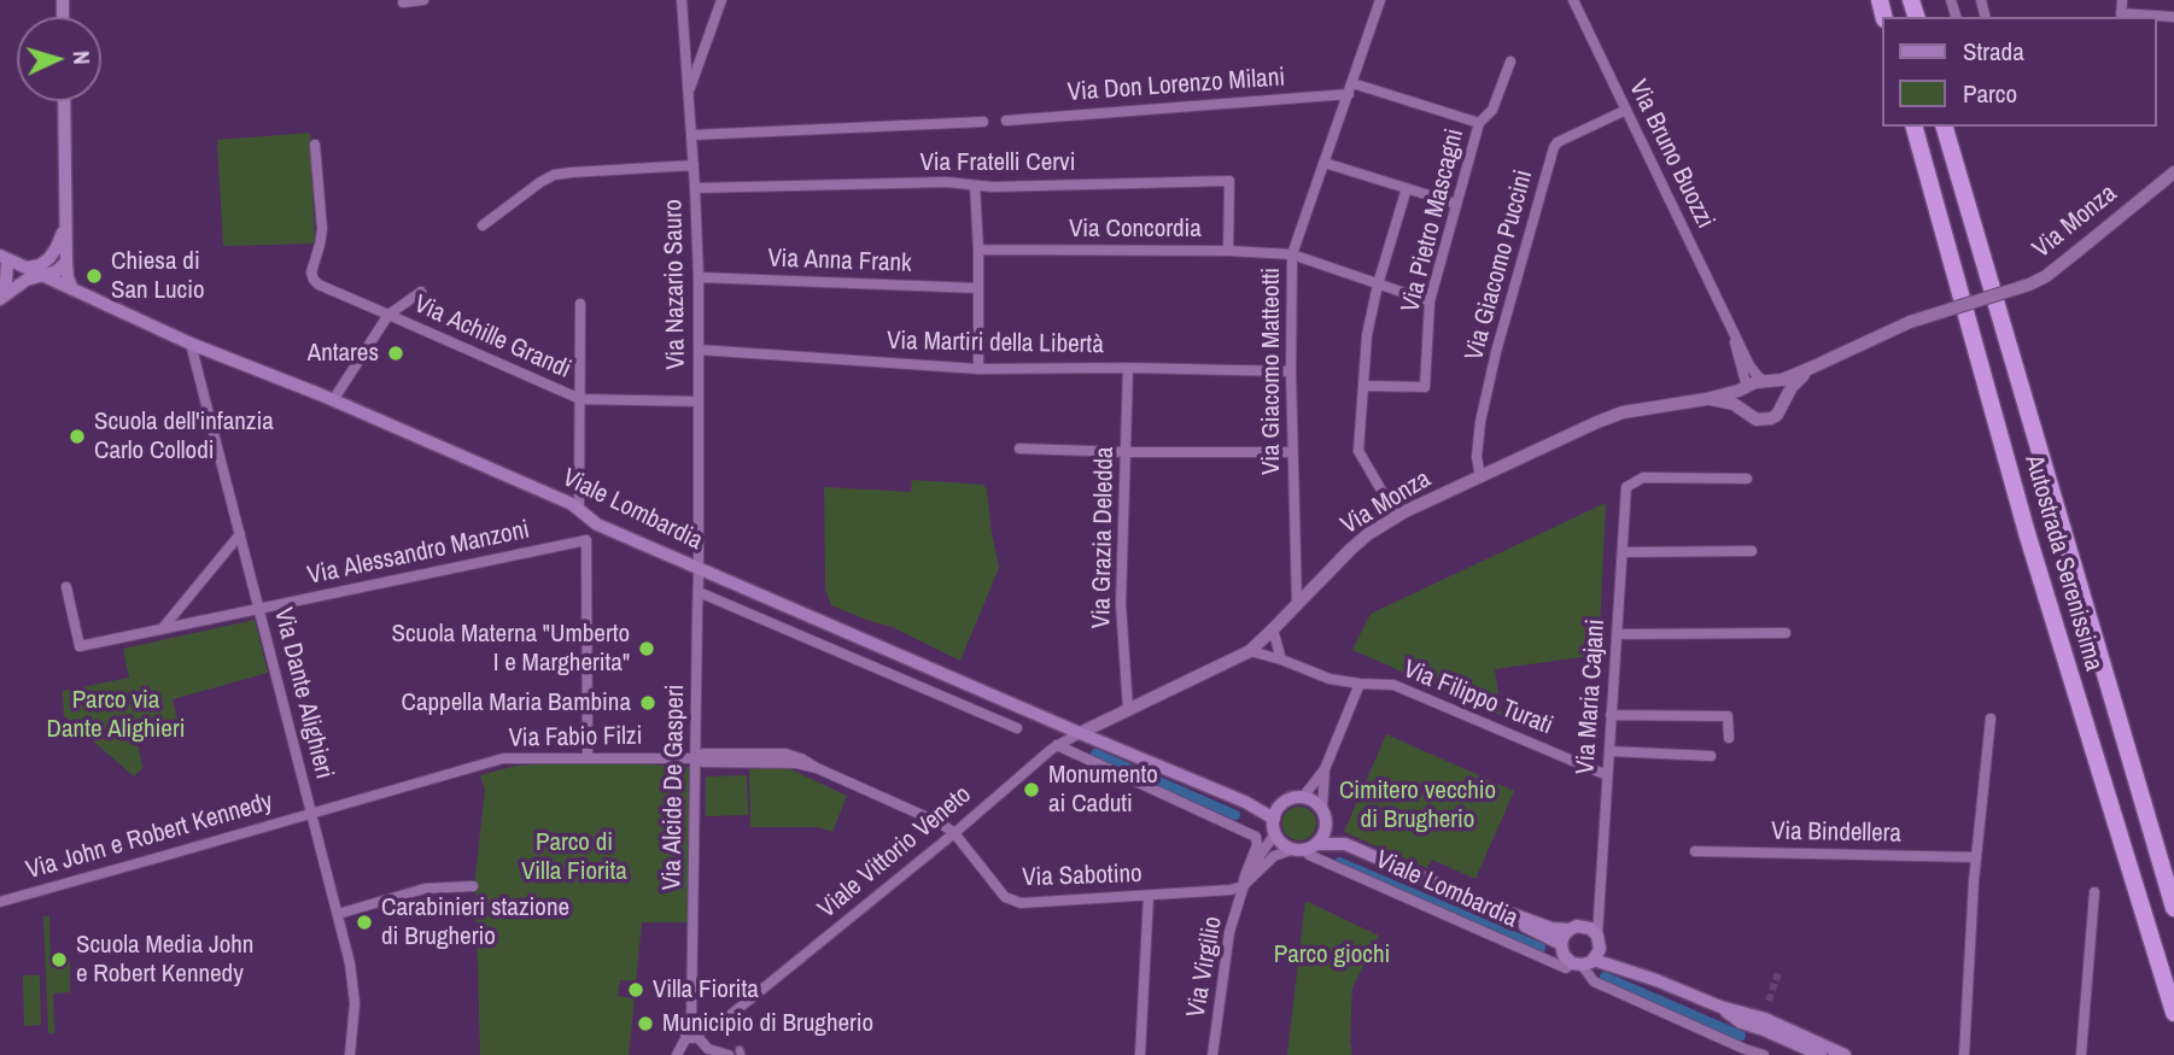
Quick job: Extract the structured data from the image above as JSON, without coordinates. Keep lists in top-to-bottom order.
{
  "streets": {
    "highway": ["Autostrada Serenissima"],
    "main road": ["Viale Lombardia"],
    "street": [
      "Via Don Lorenzo Milani",
      "Via Bruno Buozzi",
      "Via Fratelli Cervi",
      "Via Pietro Mascagni",
      "Via Monza",
      "Via Concordia",
      "Via Anna Frank",
      "Via Giacomo Puccini",
      "Via Nazario Sauro",
      "Via Achille Grandi",
      "Via Martiri della Libertà",
      "Via Giacomo Matteotti",
      "Via Grazia Deledda",
      "Via Alessandro Manzoni",
      "Via Dante Alighieri",
      "Via Maria Cajani",
      "Via Filippo Turati",
      "Via Fabio Filzi",
      "Via Alcide De Gasperi",
      "Via Bindellera",
      "Via John e Robert Kennedy",
      "Viale Vittorio Veneto",
      "Via Sabotino",
      "Via Virgilio"
    ]
  },
  "crossings": [
    ["Via Don Lorenzo Milani", "Via Giacomo Matteotti"],
    ["Via Bruno Buozzi", "Via Monza"],
    ["Via Bruno Buozzi", "Via Giacomo Puccini"],
    ["Via Fratelli Cervi", "Via Concordia"],
    ["Via Fratelli Cervi", "Via Nazario Sauro"],
    ["Via Pietro Mascagni", "Via Concordia"],
    ["Via Monza", "Via Giacomo Puccini"],
    ["Via Monza", "Via Giacomo Matteotti"],
    ["Via Monza", "Viale Lombardia"],
    ["Via Monza", "Via Grazia Deledda"],
    ["Via Monza", "Via Filippo Turati"],
    ["Via Monza", "Viale Vittorio Veneto"],
    ["Via Concordia", "Via Giacomo Matteotti"],
    ["Via Anna Frank", "Via Nazario Sauro"],
    ["Via Nazario Sauro", "Via Martiri della Libertà"],
    ["Via Nazario Sauro", "Viale Lombardia"],
    ["Via Nazario Sauro", "Via Alcide De Gasperi"],
    ["Via Martiri della Libertà", "Via Giacomo Matteotti"],
    ["Via Martiri della Libertà", "Via Grazia Deledda"],
    ["Viale Lombardia", "Via Dante Alighieri"],
    ["Viale Lombardia", "Via Maria Cajani"],
    ["Viale Lombardia", "Via Alcide De Gasperi"],
    ["Viale Lombardia", "Viale Vittorio Veneto"],
    ["Viale Lombardia", "Via Virgilio"],
    ["Via Alessandro Manzoni", "Via Dante Alighieri"],
    ["Via Alessandro Manzoni", "Via Fabio Filzi"],
    ["Via Dante Alighieri", "Via Fabio Filzi"],
    ["Via Dante Alighieri", "Via John e Robert Kennedy"],
    ["Via Maria Cajani", "Via Filippo Turati"],
    ["Via Fabio Filzi", "Via Alcide De Gasperi"],
    ["Via Fabio Filzi", "Via John e Robert Kennedy"],
    ["Via Fabio Filzi", "Viale Vittorio Veneto"],
    ["Via Fabio Filzi", "Via Sabotino"],
    ["Via Alcide De Gasperi", "Viale Vittorio Veneto"],
    ["Viale Vittorio Veneto", "Via Sabotino"],
    ["Via Sabotino", "Via Virgilio"]
  ],
  "parks": [
    "Parco via Dante Alighieri",
    "Cimitero vecchio di Brugherio",
    "Parco di Villa Fiorita",
    "Parco giochi"
  ],
  "places": [
    "Chiesa di San Lucio",
    "Antares",
    "Scuola dell'infanzia Carlo Collodi",
    "Scuola Materna \"Umberto I e Margherita\"",
    "Cappella Maria Bambina",
    "Monumento ai Caduti",
    "Carabinieri stazione di Brugherio",
    "Scuola Media John e Robert Kennedy",
    "Villa Fiorita",
    "Municipio di Brugherio"
  ],
  "legend": ["Strada", "Parco"],
  "north": "right"
}
